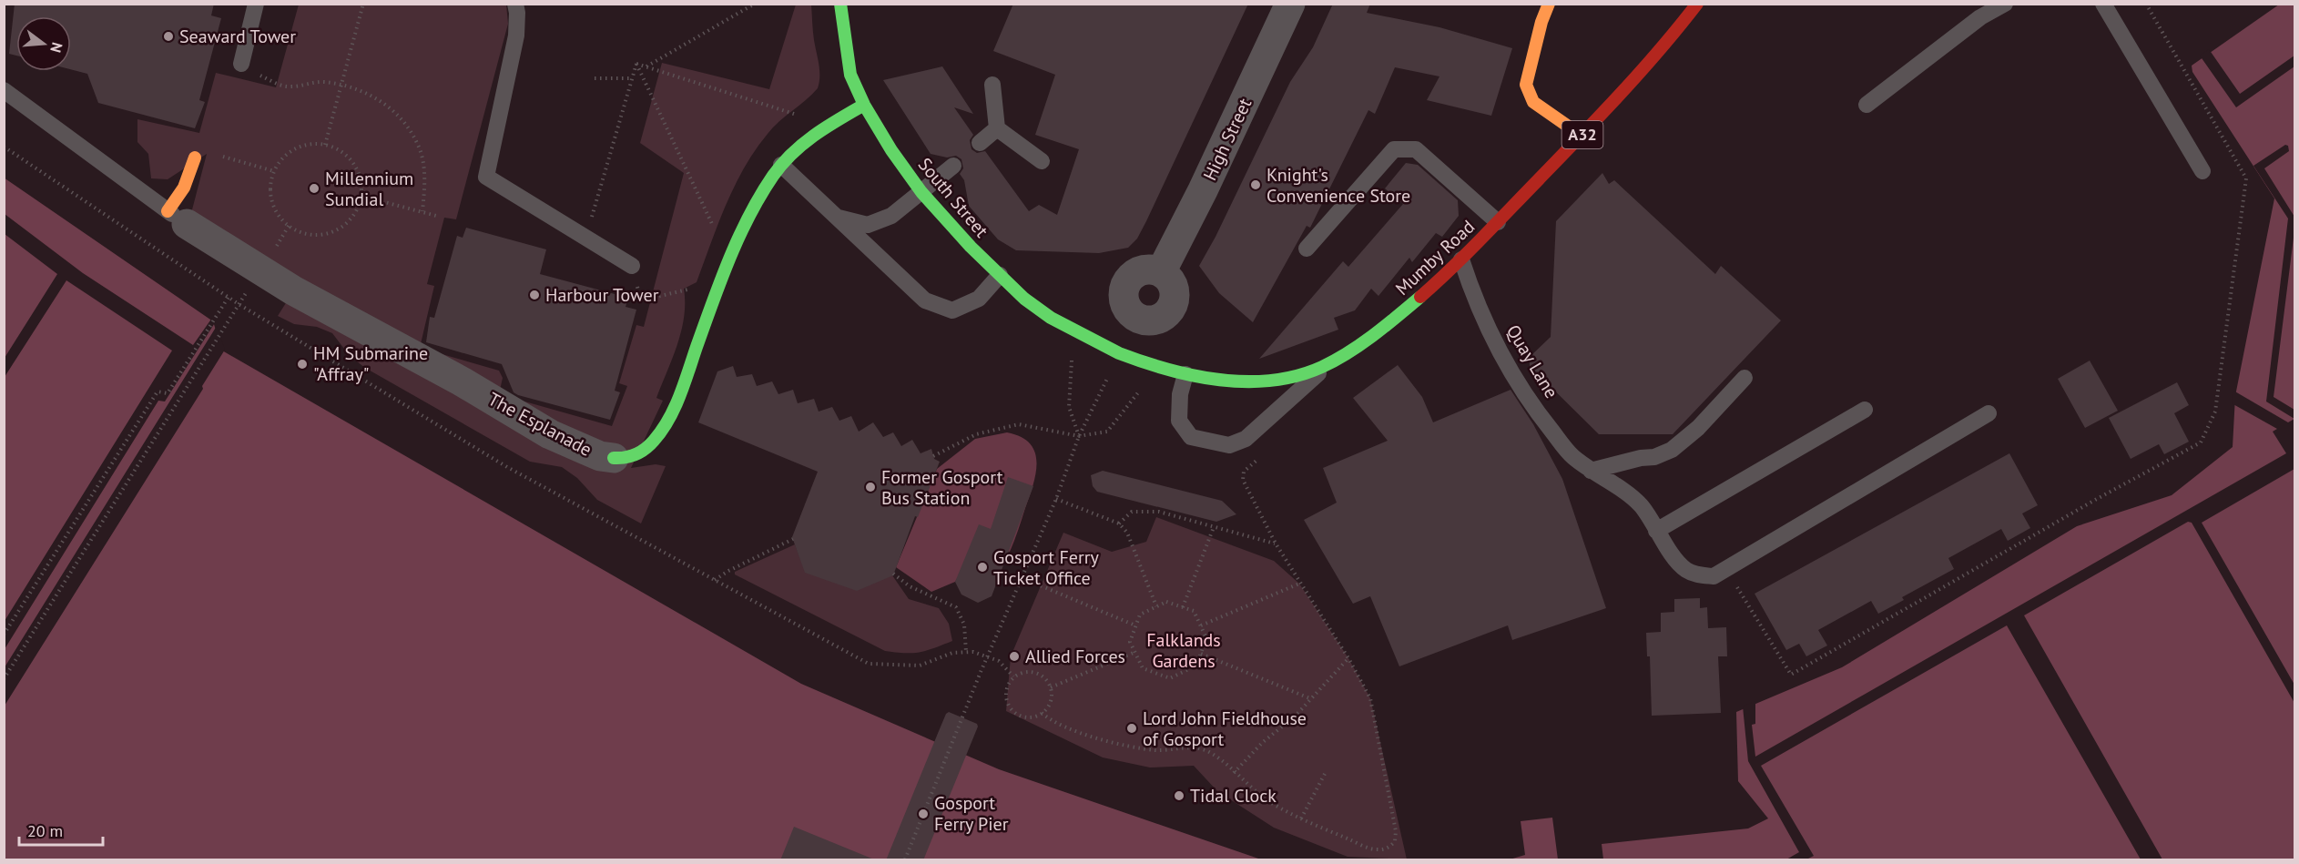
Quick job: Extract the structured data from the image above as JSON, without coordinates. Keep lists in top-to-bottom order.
{
  "streets": {
    "main road": [
      "A32",
      "South Street",
      "Mumby Road",
      "The Esplanade"
    ],
    "street": ["High Street"],
    "lane": ["Quay Lane"]
  },
  "crossings": [
    ["High Street", "South Street"],
    ["High Street", "Mumby Road"],
    ["South Street", "Mumby Road"],
    ["South Street", "The Esplanade"],
    ["Mumby Road", "Quay Lane"]
  ],
  "parks": ["Falklands Gardens"],
  "places": [
    "Seaward Tower",
    "Knight's Convenience Store",
    "Millennium Sundial",
    "Harbour Tower",
    "HM Submarine \"Affray\"",
    "Former Gosport Bus Station",
    "Gosport Ferry Ticket Office",
    "Allied Forces",
    "Lord John Fieldhouse of Gosport",
    "Tidal Clock",
    "Gosport Ferry Pier"
  ],
  "scale_bar": "20 m",
  "north": "right"
}
